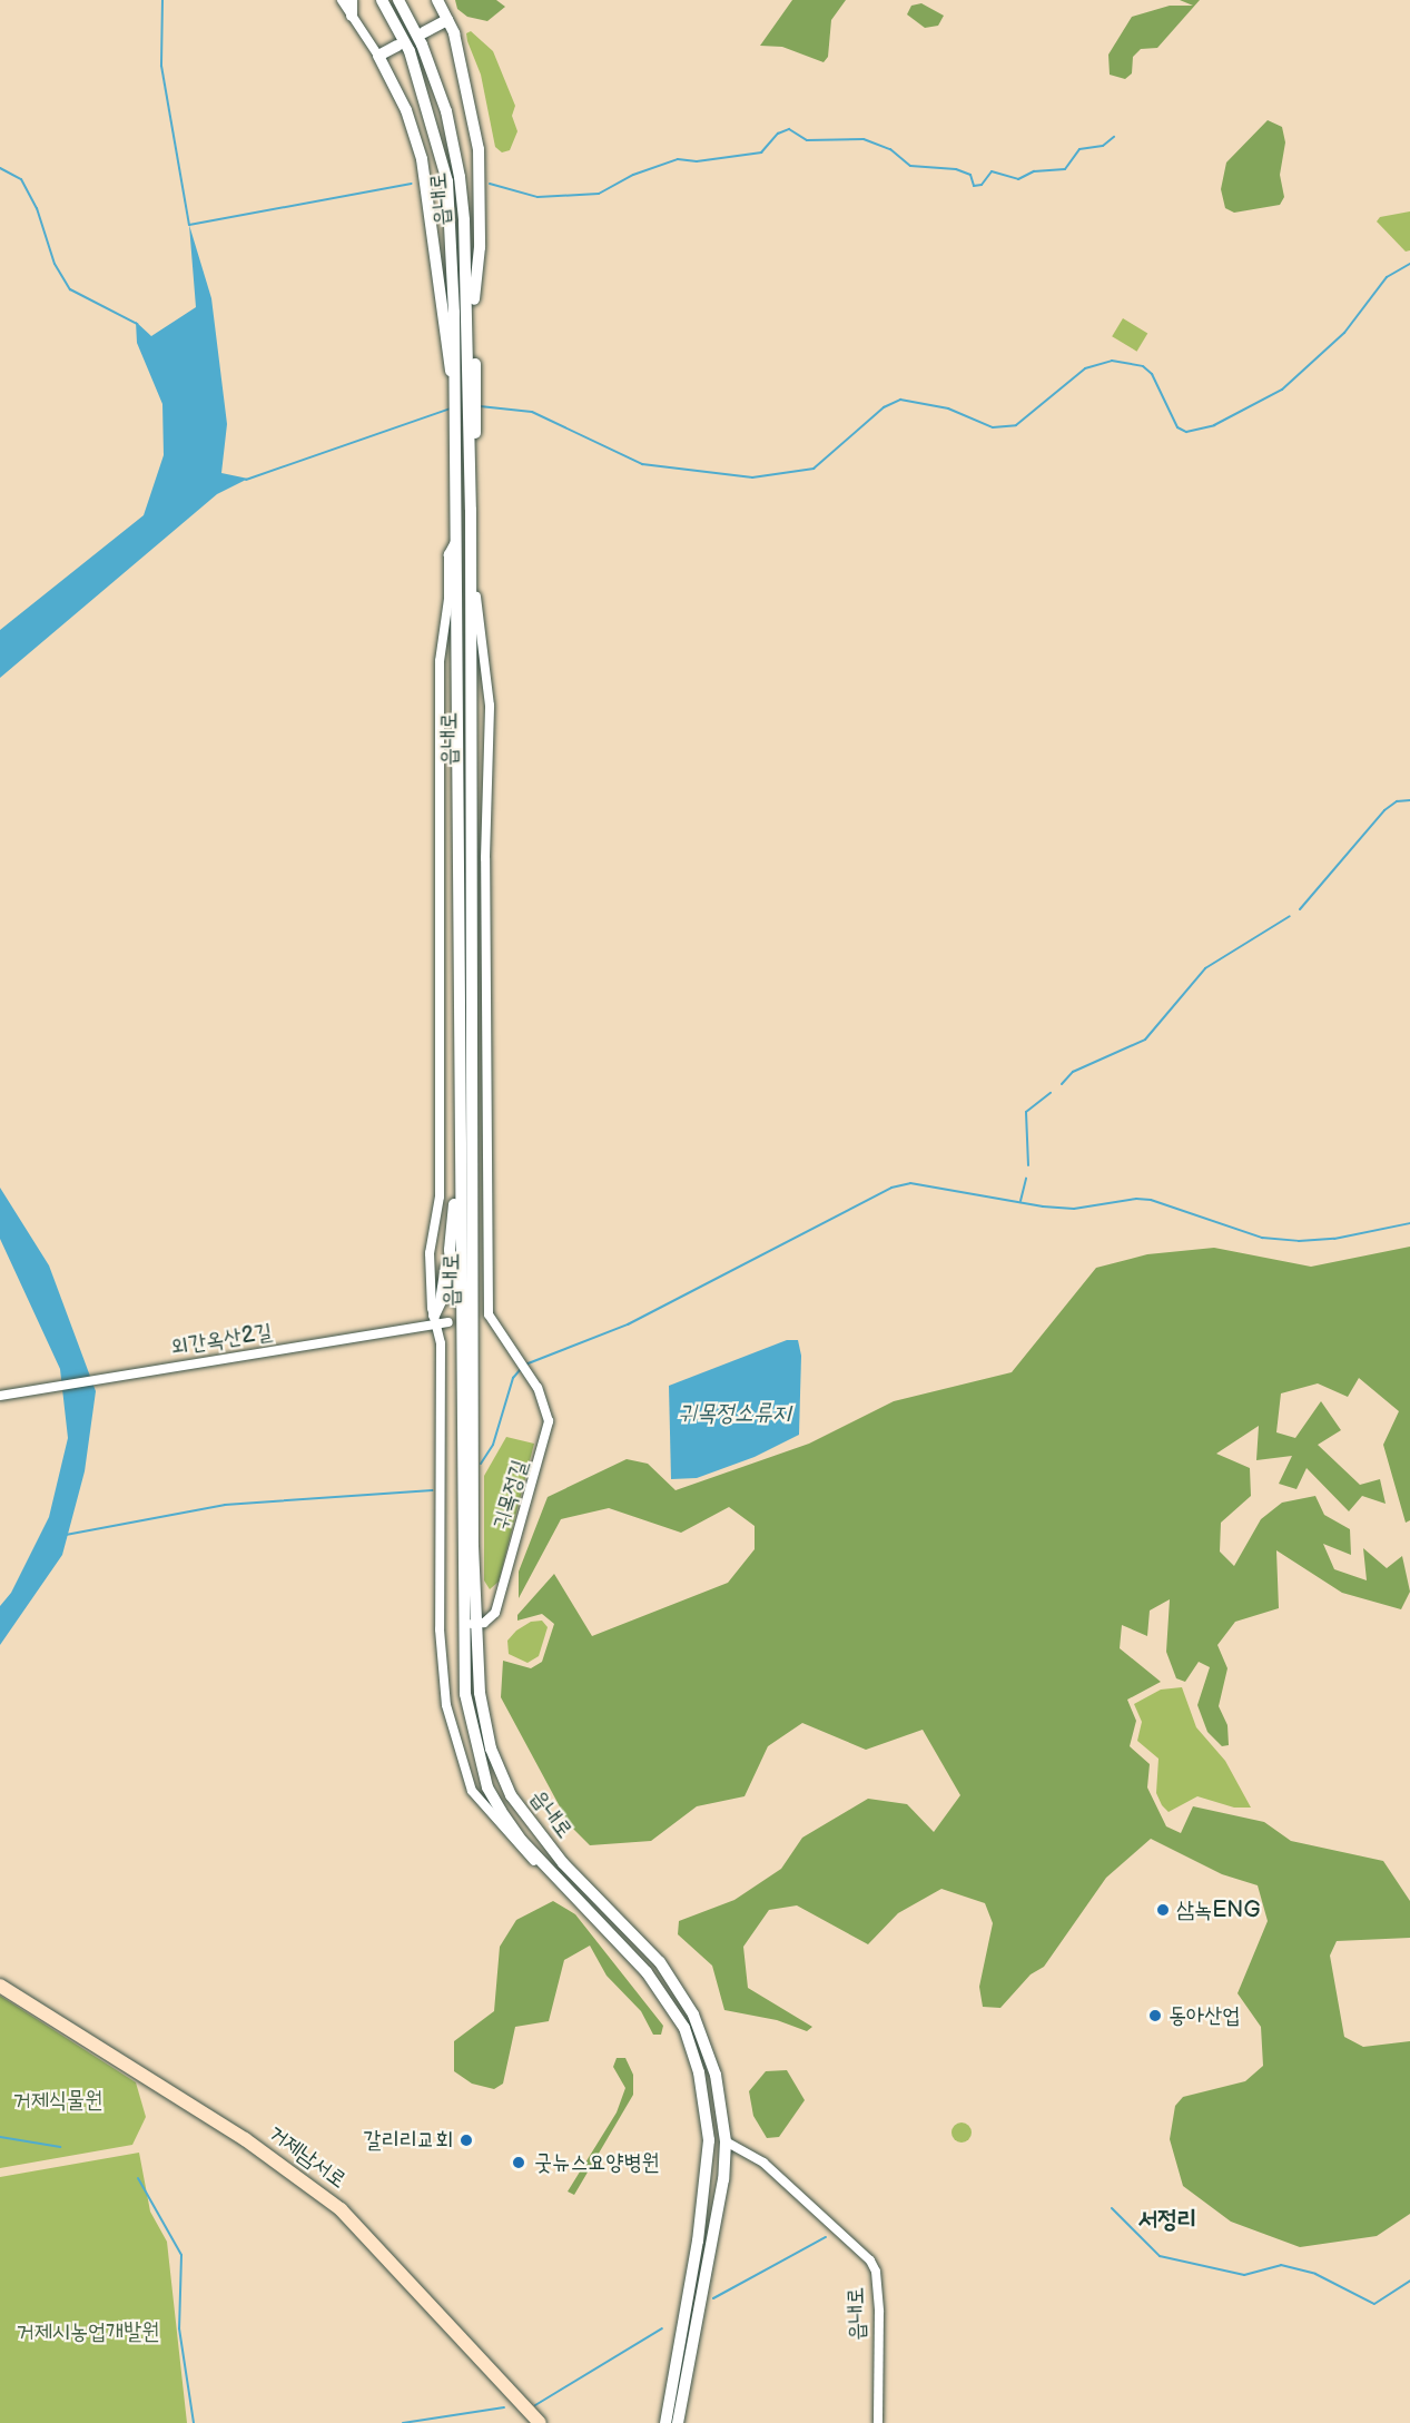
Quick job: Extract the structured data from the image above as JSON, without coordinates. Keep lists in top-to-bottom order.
{
  "streets": {
    "main road": ["거제남서로"],
    "street": ["읍내로", "외간옥산2길", "귀목정길"]
  },
  "crossings": [
    ["읍내로", "외간옥산2길"],
    ["읍내로", "귀목정길"]
  ],
  "districts": ["서정리"],
  "water": ["귀목정소류지"],
  "parks": ["거제식물원", "거제시농업개발원"],
  "places": [
    "삼녹ENG",
    "동아산업",
    "갈리리교회",
    "굿뉴스요양병원"
  ]
}
